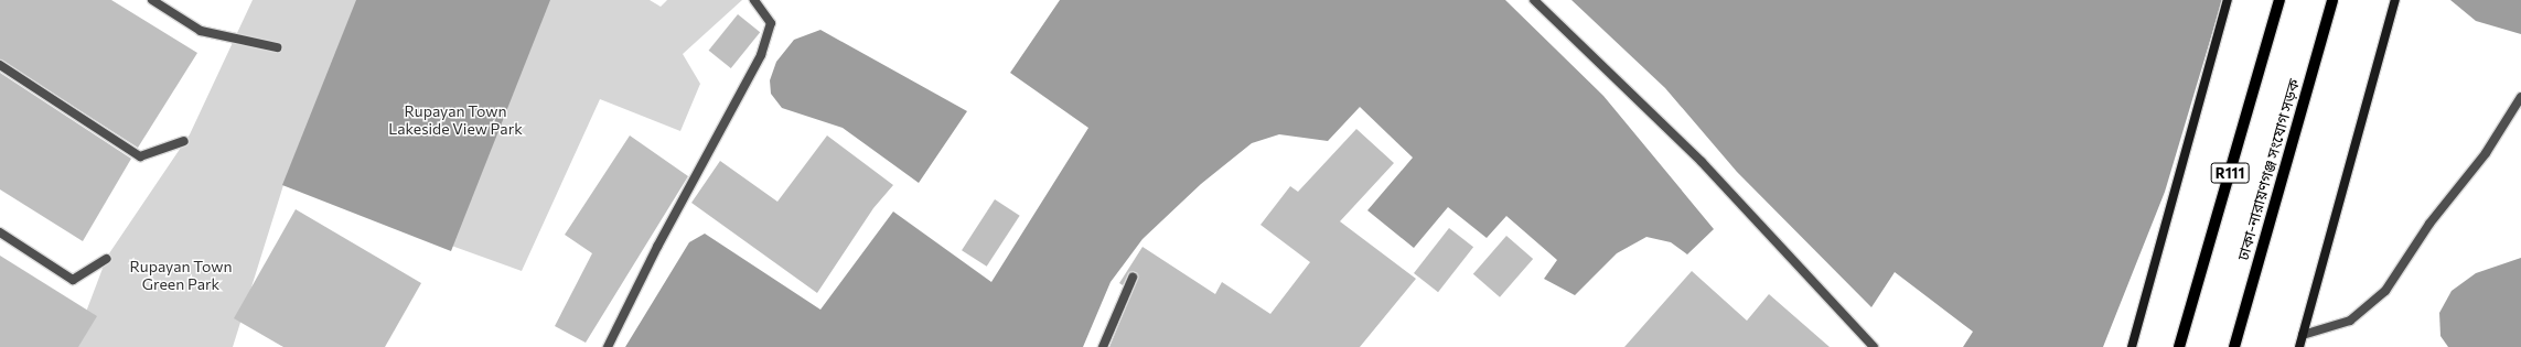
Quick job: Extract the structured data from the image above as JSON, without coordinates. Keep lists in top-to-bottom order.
{
  "streets": {
    "main road": ["ঢাকা-নারায়ণগঞ্জ সংযোগ সড়ক", "R111"]
  },
  "parks": ["Rupayan Town Lakeside View Park", "Rupayan Town Green Park"]
}
